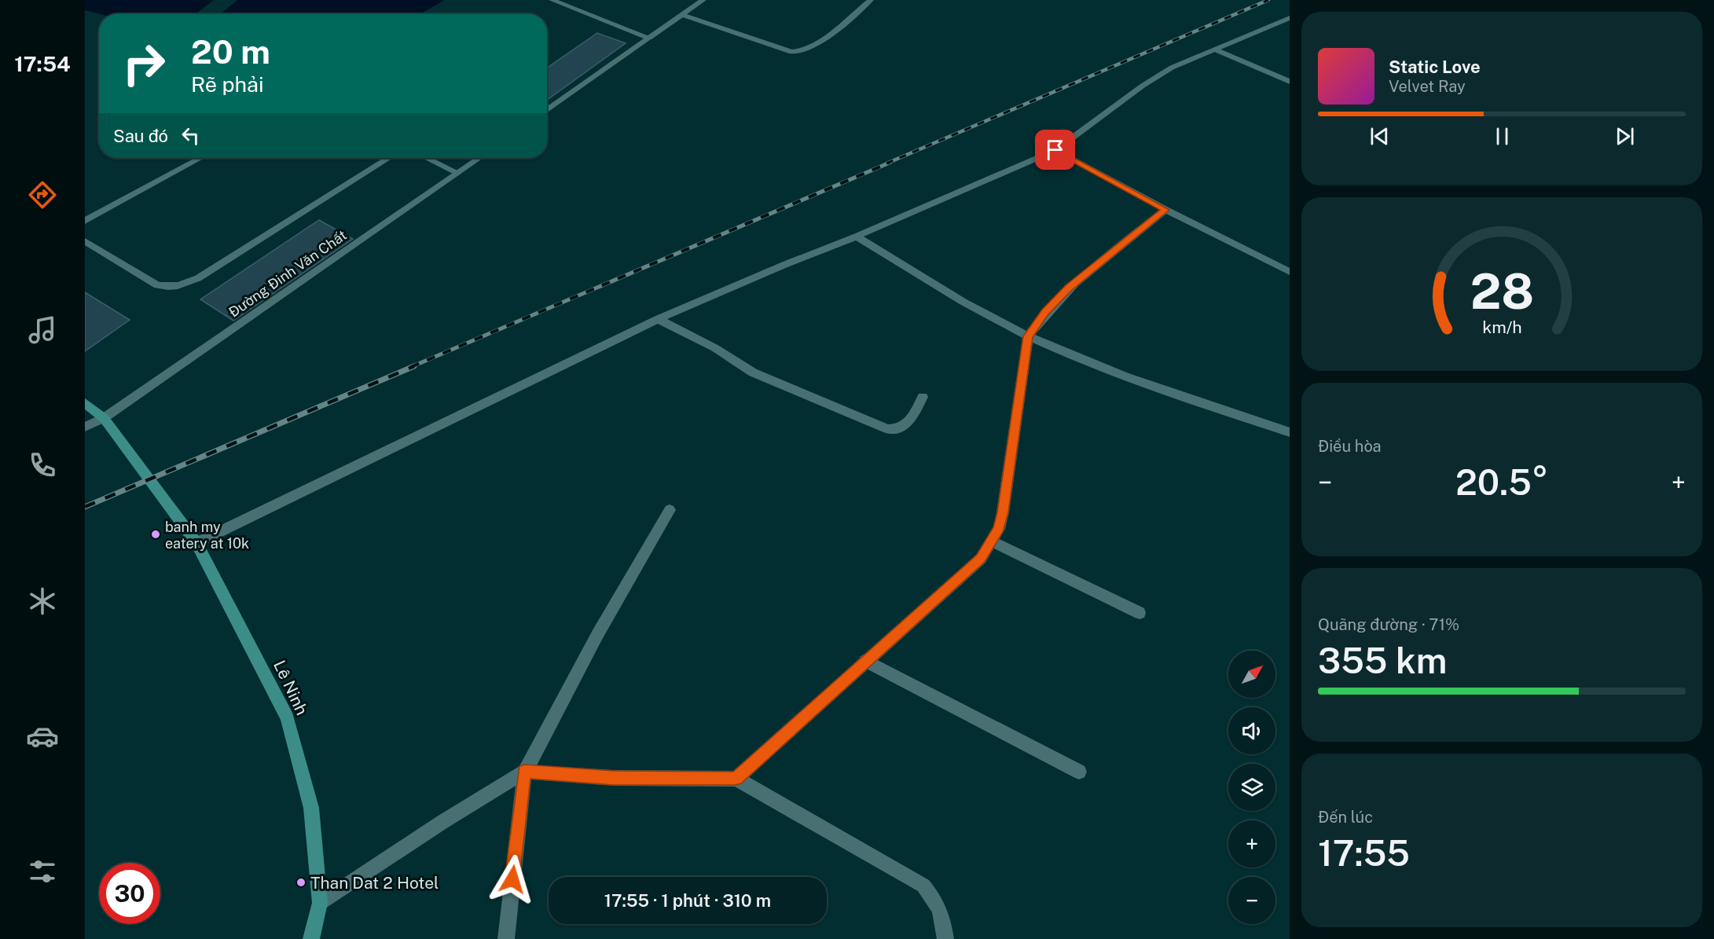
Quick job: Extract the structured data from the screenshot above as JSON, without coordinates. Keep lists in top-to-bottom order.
{
  "streets": {
    "street": ["Đường Đinh Văn Chất", "Lê Ninh"]
  },
  "crossings": [
    ["Đường Đinh Văn Chất", "Lê Ninh"]
  ],
  "places": ["banh my eatery at 10k", "Than Dat 2 Hotel"],
  "north": "top right",
  "page": {
    "tabs": "17:54",
    "turn": ["20 m", "Rẽ phải"],
    "song": ["Static Love", "Velvet Ray"],
    "then": "Sau đó",
    "tile": [
      "Điều hòa",
      ["Quãng đường · 71%", "355 km"],
      ["Đến lúc", "17:55"]
    ],
    "heat": ["−", "20.5°", "+"],
    "map_buttons": ["+", "−"],
    "limit": "30",
    "trip": "17:55 · 1 phút · 310 m",
    "gauge": ["28", "km/h"]
  }
}
